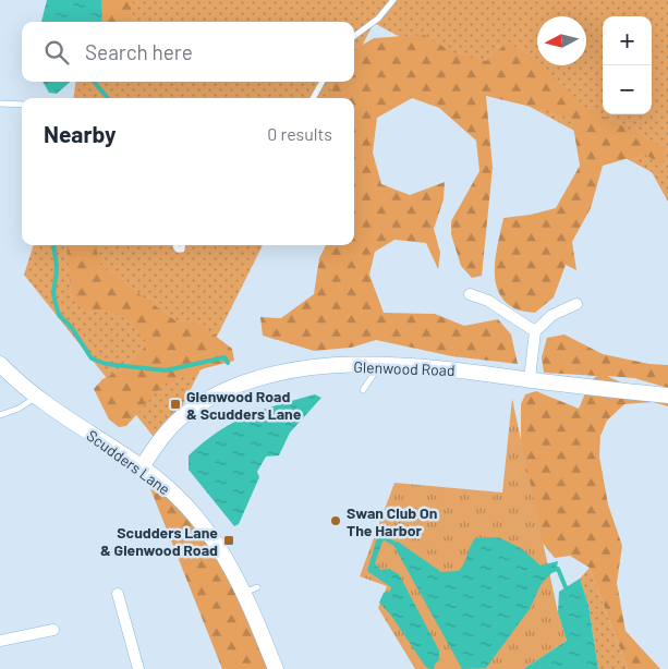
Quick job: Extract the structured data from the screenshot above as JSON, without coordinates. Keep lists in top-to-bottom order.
{
  "streets": {
    "main road": ["Glenwood Road", "Scudders Lane"]
  },
  "crossings": [
    ["Glenwood Road", "Scudders Lane"]
  ],
  "places": {
    "transit": ["Glenwood Road & Scudders Lane", "Scudders Lane & Glenwood Road"],
    "other": ["Swan Club On The Harbor"]
  },
  "north": "left",
  "page": {
    "map_buttons": ["+", "−"],
    "search": "Search here",
    "heading": ["Nearby", "0 results"]
  }
}
